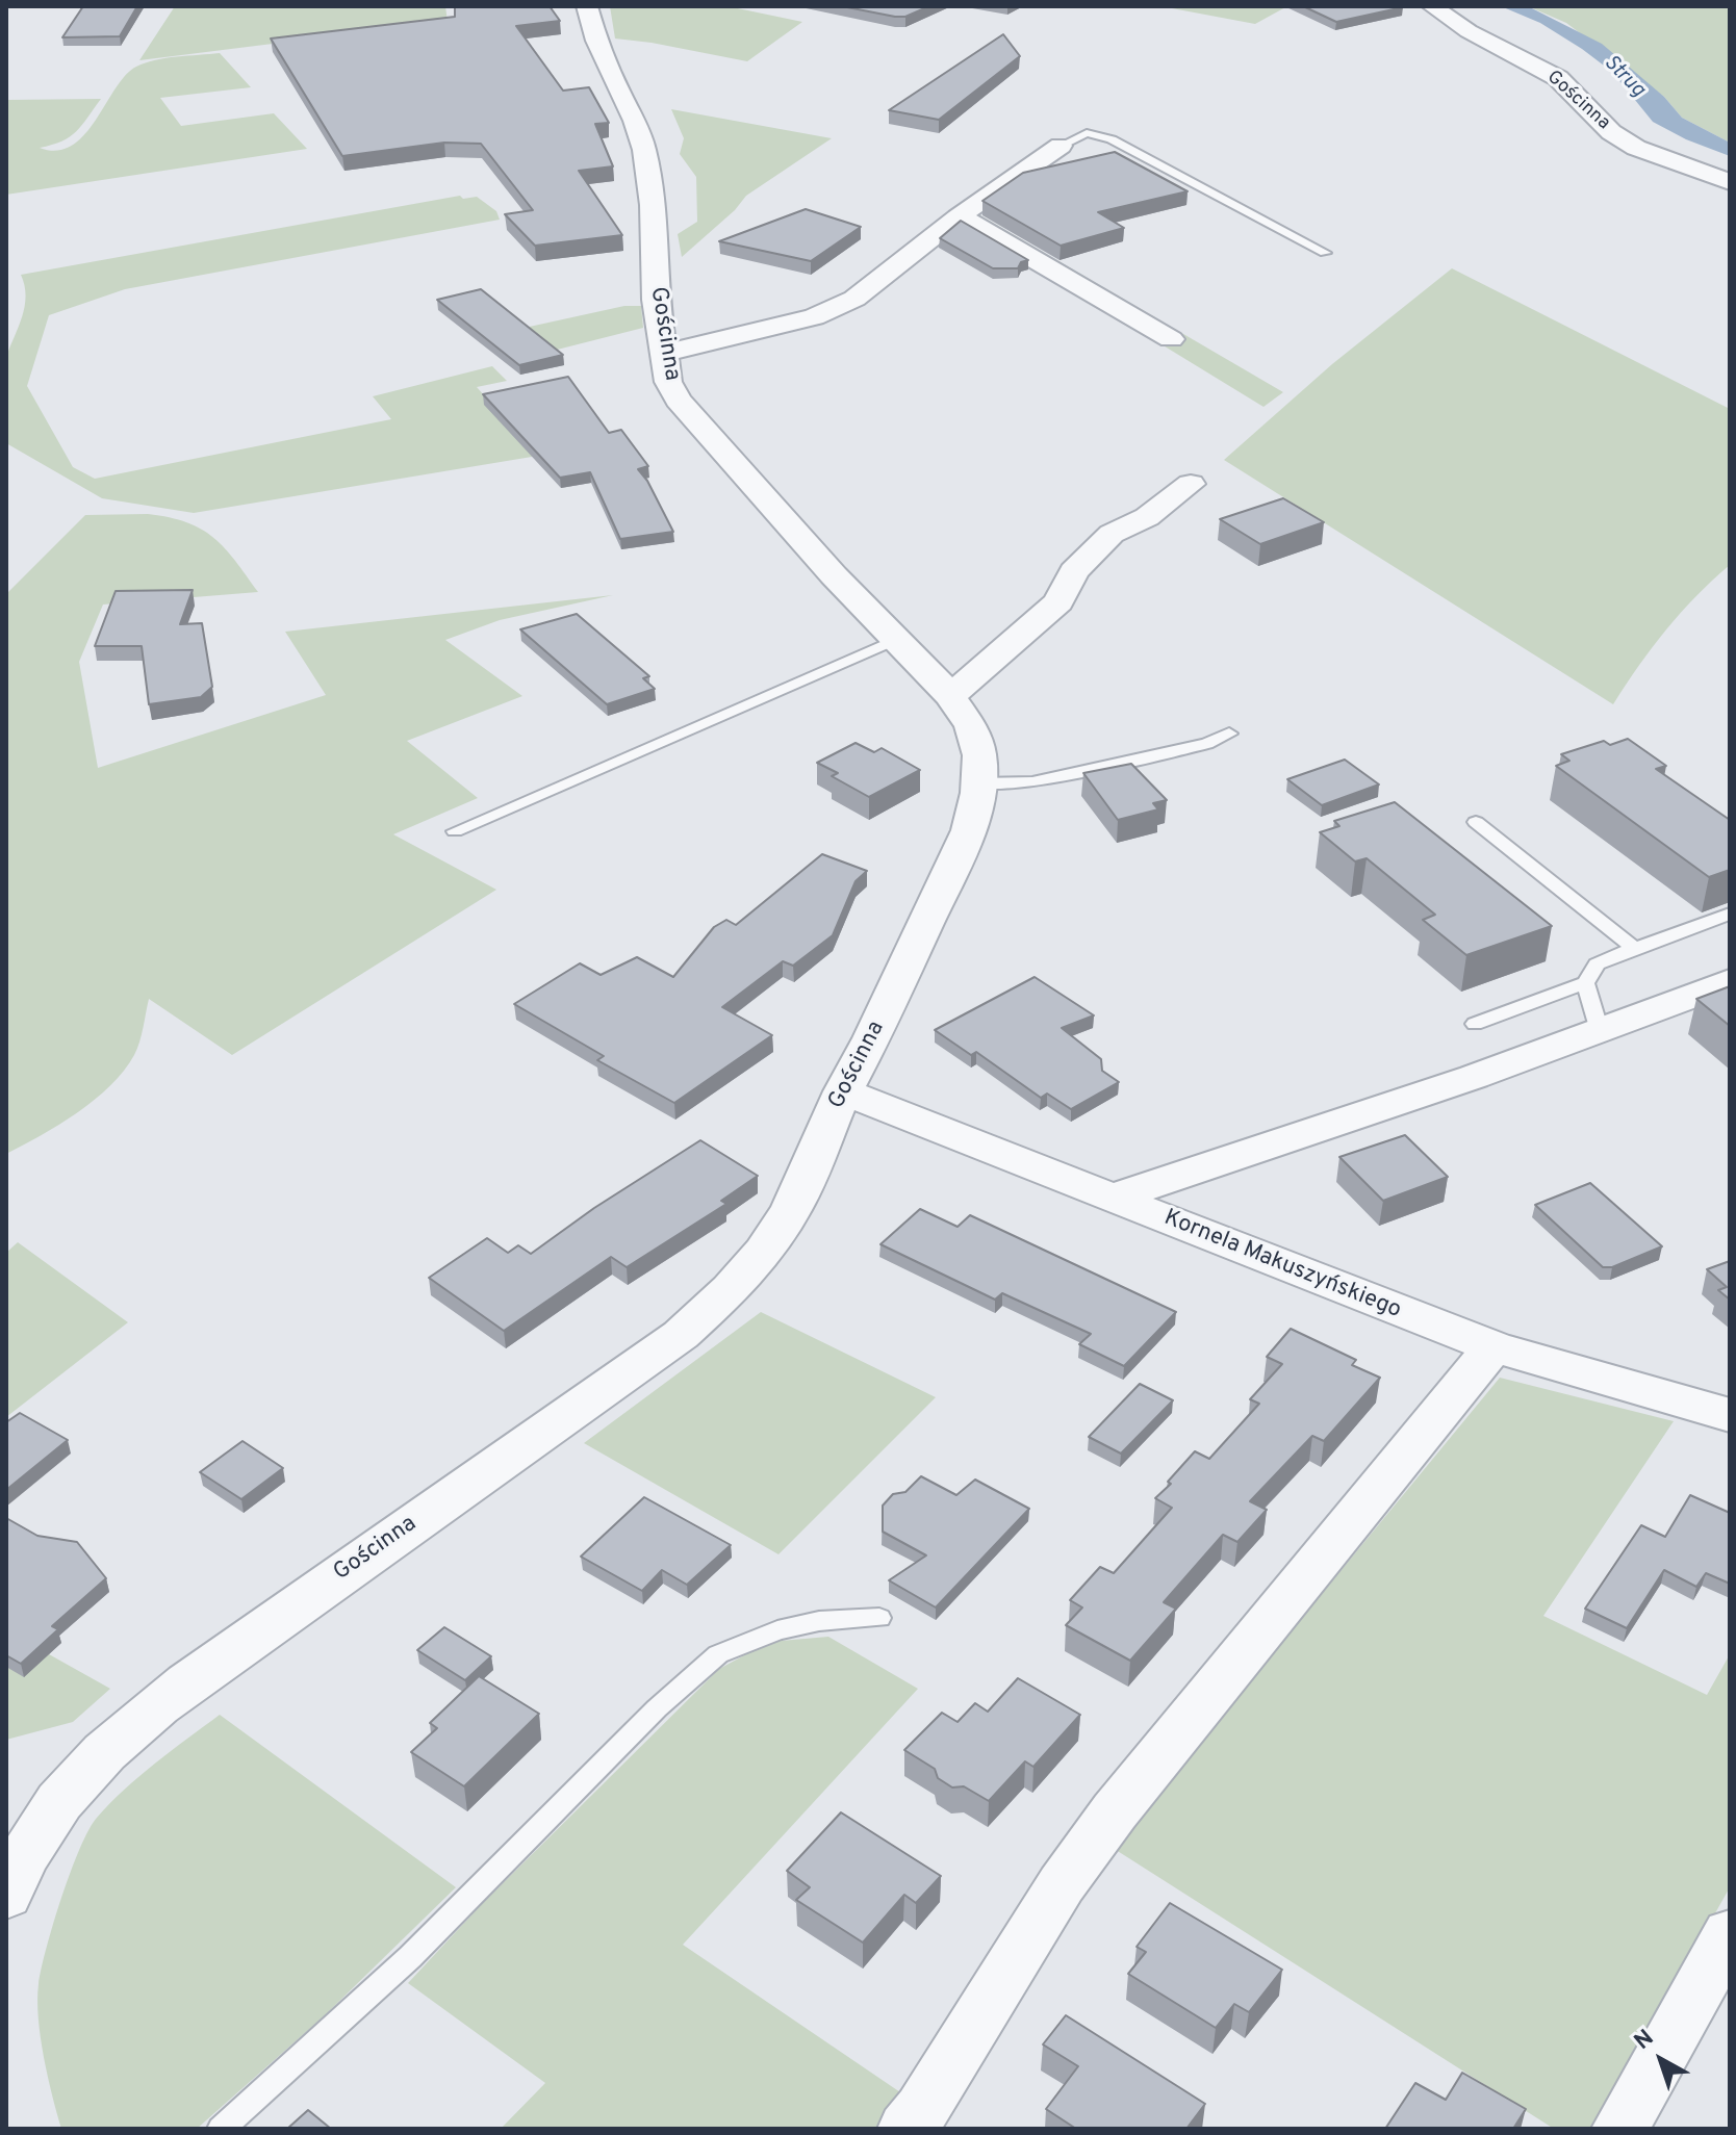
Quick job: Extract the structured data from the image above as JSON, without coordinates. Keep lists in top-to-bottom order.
{
  "streets": {
    "street": ["Gościnna", "Kornela Makuszyńskiego"]
  },
  "crossings": [
    ["Gościnna", "Kornela Makuszyńskiego"]
  ],
  "water": ["Strug"],
  "north": "top left"
}
